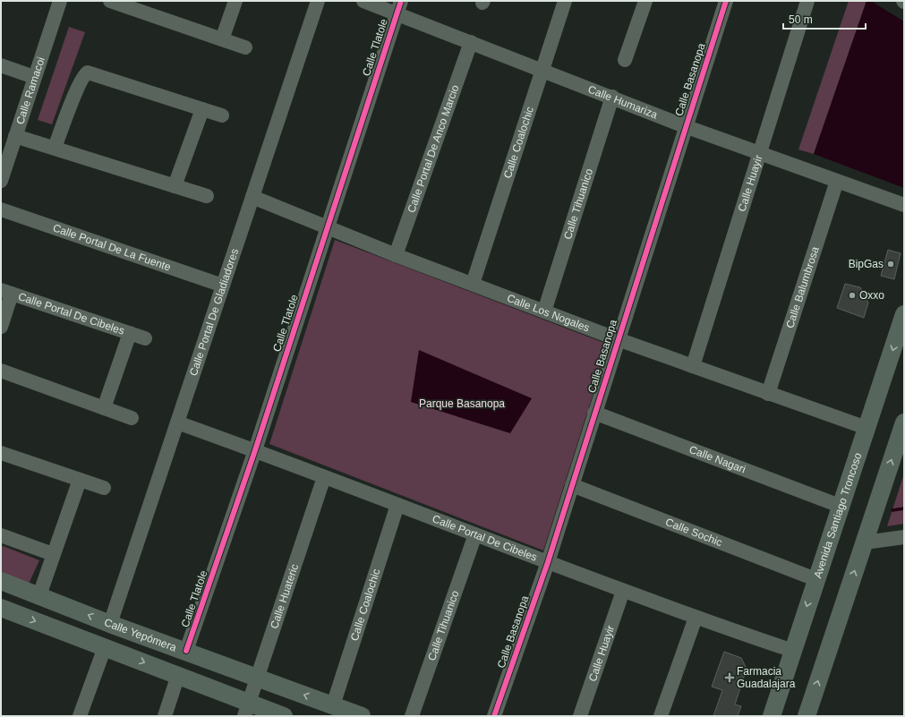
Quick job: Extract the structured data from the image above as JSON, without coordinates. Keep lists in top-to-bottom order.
{
  "streets": {
    "main road": ["Avenida Santiago Troncoso", "Calle Yepómera"],
    "street": [
      "Calle Tlatole",
      "Calle Basanopa",
      "Calle Ramacoi",
      "Calle Humariza",
      "Calle Coalochic",
      "Calle Portal De Anco Marcio",
      "Calle Huayir",
      "Calle Tihuanico",
      "Calle Portal De La Fuente",
      "Calle Balumbrosa",
      "Calle Portal De Gladiadores",
      "Calle Los Nogales",
      "Calle Portal De Cibeles",
      "Calle Nagari",
      "Calle Sochic",
      "Calle Huateric"
    ]
  },
  "crossings": [
    ["Calle Tlatole", "Calle Humariza"],
    ["Calle Tlatole", "Calle Los Nogales"],
    ["Calle Tlatole", "Calle Portal De Cibeles"],
    ["Calle Tlatole", "Calle Yepómera"],
    ["Calle Basanopa", "Calle Humariza"],
    ["Calle Basanopa", "Calle Los Nogales"],
    ["Calle Basanopa", "Calle Portal De Cibeles"],
    ["Calle Basanopa", "Calle Nagari"],
    ["Calle Basanopa", "Calle Sochic"],
    ["Calle Humariza", "Calle Coalochic"],
    ["Calle Humariza", "Calle Portal De Anco Marcio"],
    ["Calle Humariza", "Calle Huayir"],
    ["Calle Humariza", "Calle Tihuanico"],
    ["Calle Humariza", "Calle Balumbrosa"],
    ["Calle Coalochic", "Calle Los Nogales"],
    ["Calle Coalochic", "Calle Portal De Cibeles"],
    ["Calle Coalochic", "Calle Yepómera"],
    ["Calle Portal De Anco Marcio", "Calle Los Nogales"],
    ["Calle Huayir", "Calle Los Nogales"],
    ["Calle Huayir", "Calle Portal De Cibeles"],
    ["Calle Tihuanico", "Calle Los Nogales"],
    ["Calle Tihuanico", "Calle Portal De Cibeles"],
    ["Calle Portal De La Fuente", "Calle Portal De Gladiadores"],
    ["Calle Balumbrosa", "Calle Los Nogales"],
    ["Calle Portal De Gladiadores", "Calle Los Nogales"],
    ["Calle Portal De Gladiadores", "Calle Portal De Cibeles"],
    ["Calle Portal De Gladiadores", "Calle Yepómera"],
    ["Calle Los Nogales", "Avenida Santiago Troncoso"],
    ["Calle Portal De Cibeles", "Avenida Santiago Troncoso"],
    ["Calle Portal De Cibeles", "Calle Huateric"],
    ["Calle Nagari", "Avenida Santiago Troncoso"],
    ["Avenida Santiago Troncoso", "Calle Sochic"],
    ["Calle Huateric", "Calle Yepómera"]
  ],
  "parks": ["Parque Basanopa"],
  "places": {
    "other": ["BipGas", "Oxxo"],
    "health": ["Farmacia Guadalajara"]
  },
  "scale_bar": "50 m"
}
